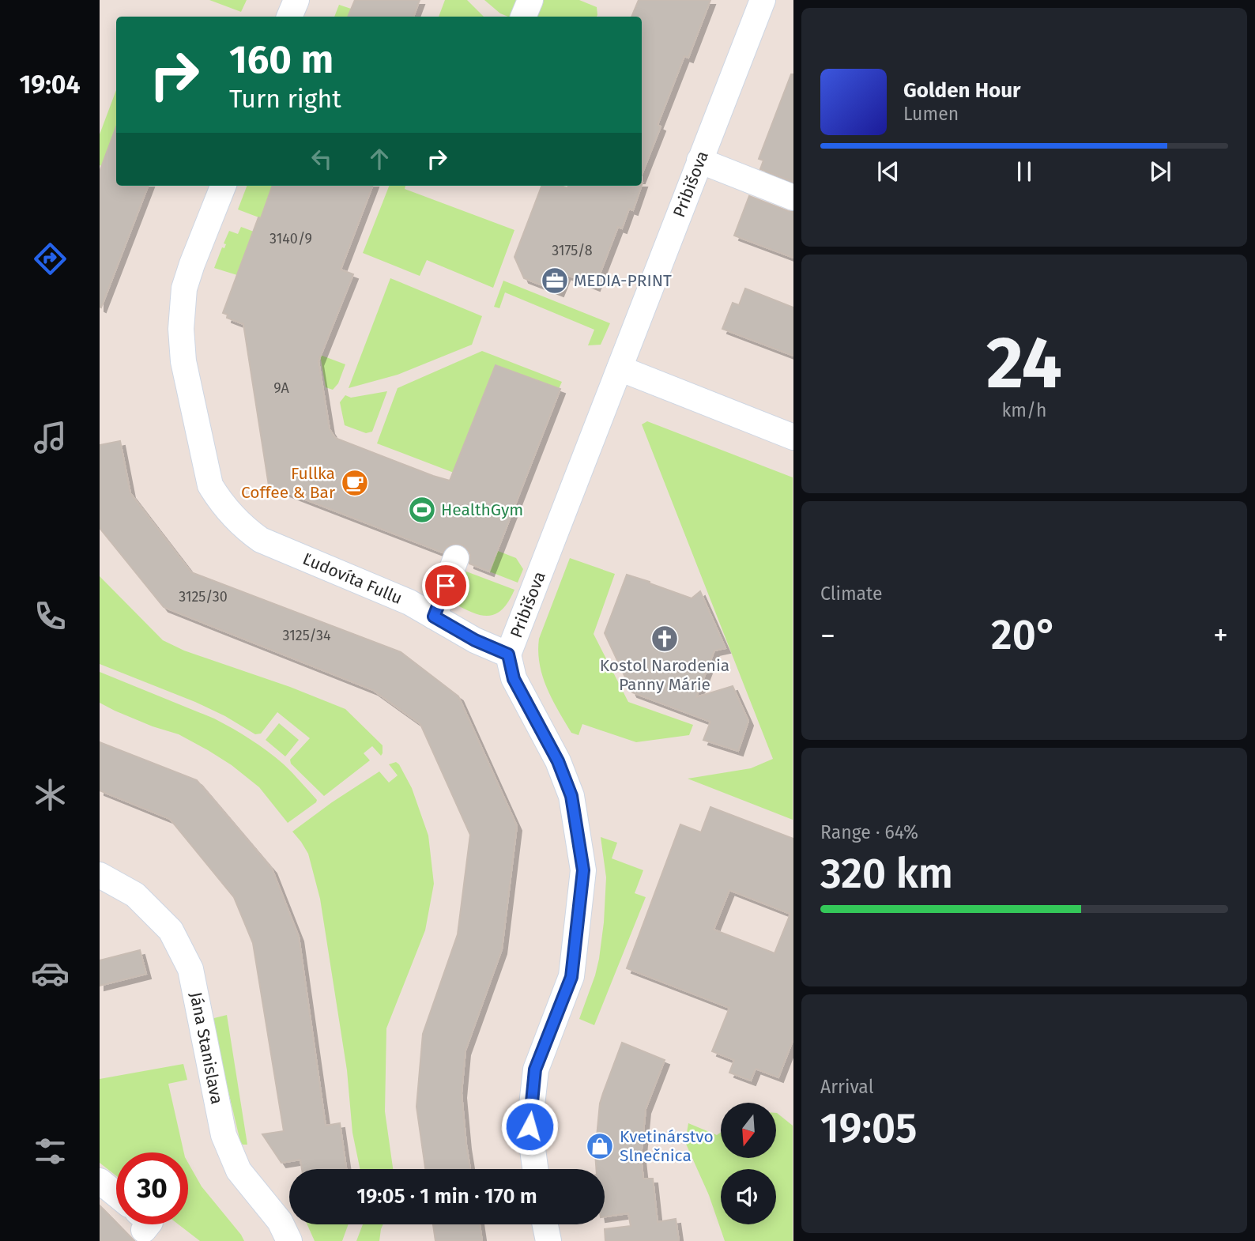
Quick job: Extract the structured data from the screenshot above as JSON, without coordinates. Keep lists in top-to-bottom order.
{
  "streets": {
    "street": ["Pribišova", "Ľudovíta Fullu", "Jána Stanislava"]
  },
  "crossings": [
    ["Pribišova", "Ľudovíta Fullu"]
  ],
  "places": {
    "office": ["MEDIA-PRINT"],
    "cafe": ["Fullka Coffee & Bar"],
    "sports": ["HealthGym"],
    "church": ["Kostol Narodenia Panny Márie"],
    "shop": ["Kvetinárstvo Slnečnica"]
  },
  "house_numbers": [
    "3140/9",
    "3175/8",
    "9A",
    "3125/30",
    "3125/34"
  ],
  "north": "bottom",
  "page": {
    "tabs": "19:04",
    "turn": ["160 m", "Turn right"],
    "song": ["Golden Hour", "Lumen"],
    "tile": [
      ["24", "km/h"],
      "Climate",
      ["Range · 64%", "320 km"],
      ["Arrival", "19:05"]
    ],
    "heat": ["−", "20°", "+"],
    "limit": "30",
    "trip": "19:05 · 1 min · 170 m"
  }
}
